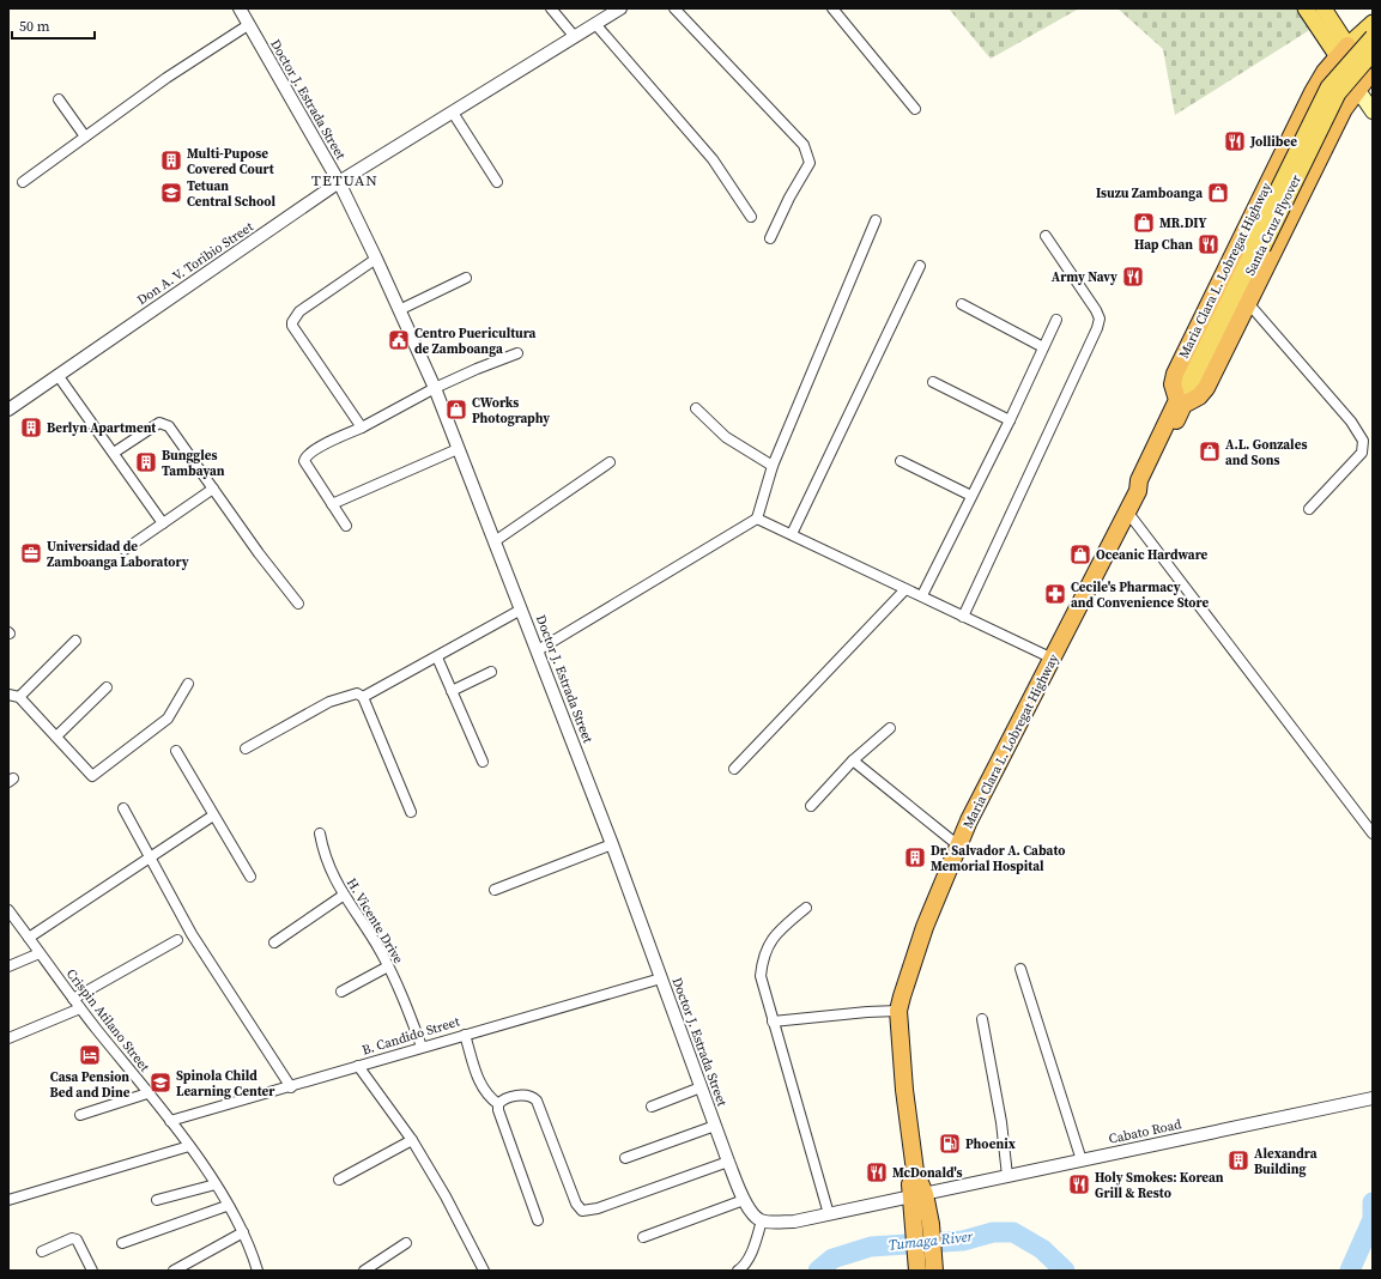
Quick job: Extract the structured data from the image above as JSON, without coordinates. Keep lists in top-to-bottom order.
{
  "streets": {
    "highway": ["Maria Clara L. Lobregat Highway"],
    "main road": ["Santa Cruz Flyover"],
    "street": [
      "Doctor J. Estrada Street",
      "Don A. V. Toribio Street",
      "H. Vicente Drive",
      "Crispin Atilano Street",
      "B. Candido Street",
      "Cabato Road"
    ]
  },
  "crossings": [
    ["Doctor J. Estrada Street", "Don A. V. Toribio Street"],
    ["Doctor J. Estrada Street", "B. Candido Street"],
    ["Santa Cruz Flyover", "Maria Clara L. Lobregat Highway"],
    ["Maria Clara L. Lobregat Highway", "Cabato Road"],
    ["H. Vicente Drive", "B. Candido Street"],
    ["Crispin Atilano Street", "B. Candido Street"]
  ],
  "districts": ["TETUAN"],
  "water": ["Tumaga River"],
  "places": {
    "restaurant": [
      "Jollibee",
      "Hap Chan",
      "Army Navy",
      "McDonald's",
      "Holy Smokes: Korean Grill & Resto"
    ],
    "building": [
      "Multi-Pupose Covered Court",
      "Berlyn Apartment",
      "Bunggles Tambayan",
      "Dr. Salvador A. Cabato Memorial Hospital",
      "Alexandra Building"
    ],
    "school or university": ["Tetuan Central School", "Spinola Child Learning Center"],
    "shop": [
      "Isuzu Zamboanga",
      "MR.DIY",
      "CWorks Photography",
      "A.L. Gonzales and Sons",
      "Oceanic Hardware"
    ],
    "public building": ["Centro Puericultura de Zamboanga"],
    "office": ["Universidad de Zamboanga Laboratory"],
    "pharmacy": ["Cecile's Pharmacy and Convenience Store"],
    "hotel": ["Casa Pension Bed and Dine"],
    "fuel station": ["Phoenix"]
  },
  "scale_bar": "50 m"
}
